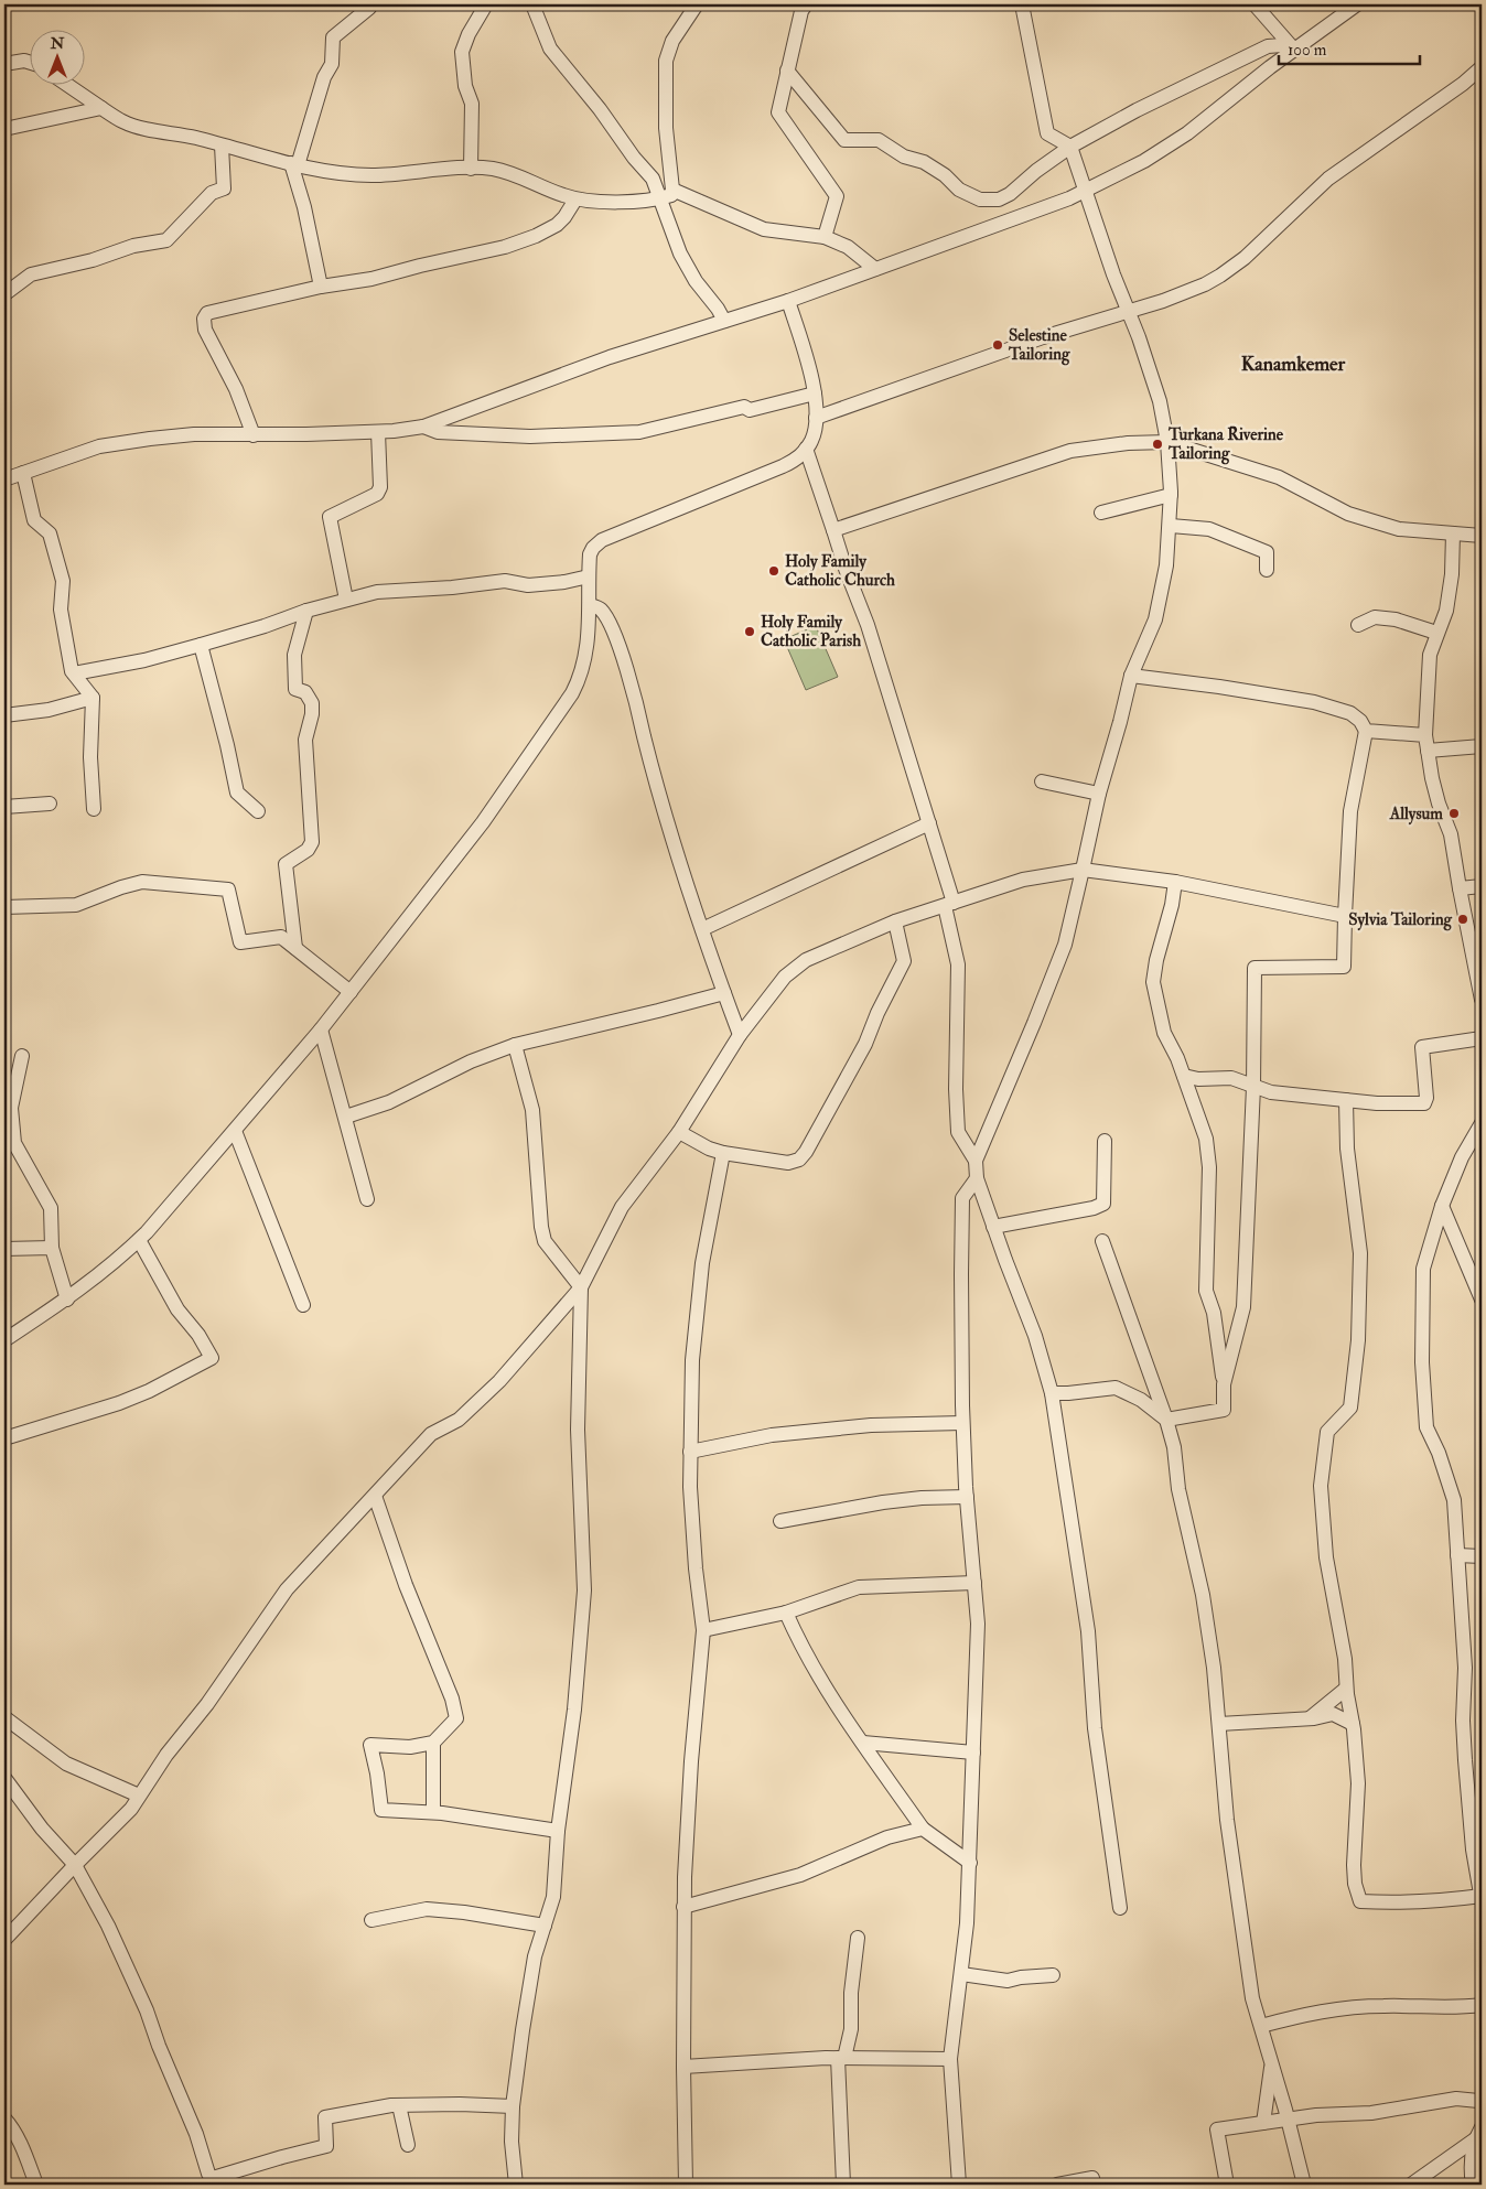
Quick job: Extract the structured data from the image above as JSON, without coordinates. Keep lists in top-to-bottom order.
{
  "districts": ["Kanamkemer"],
  "places": [
    "Selestine Tailoring",
    "Turkana Riverine Tailoring",
    "Holy Family Catholic Church",
    "Holy Family Catholic Parish",
    "Allysum",
    "Sylvia Tailoring"
  ],
  "scale_bar": "100 m",
  "north": "top"
}
